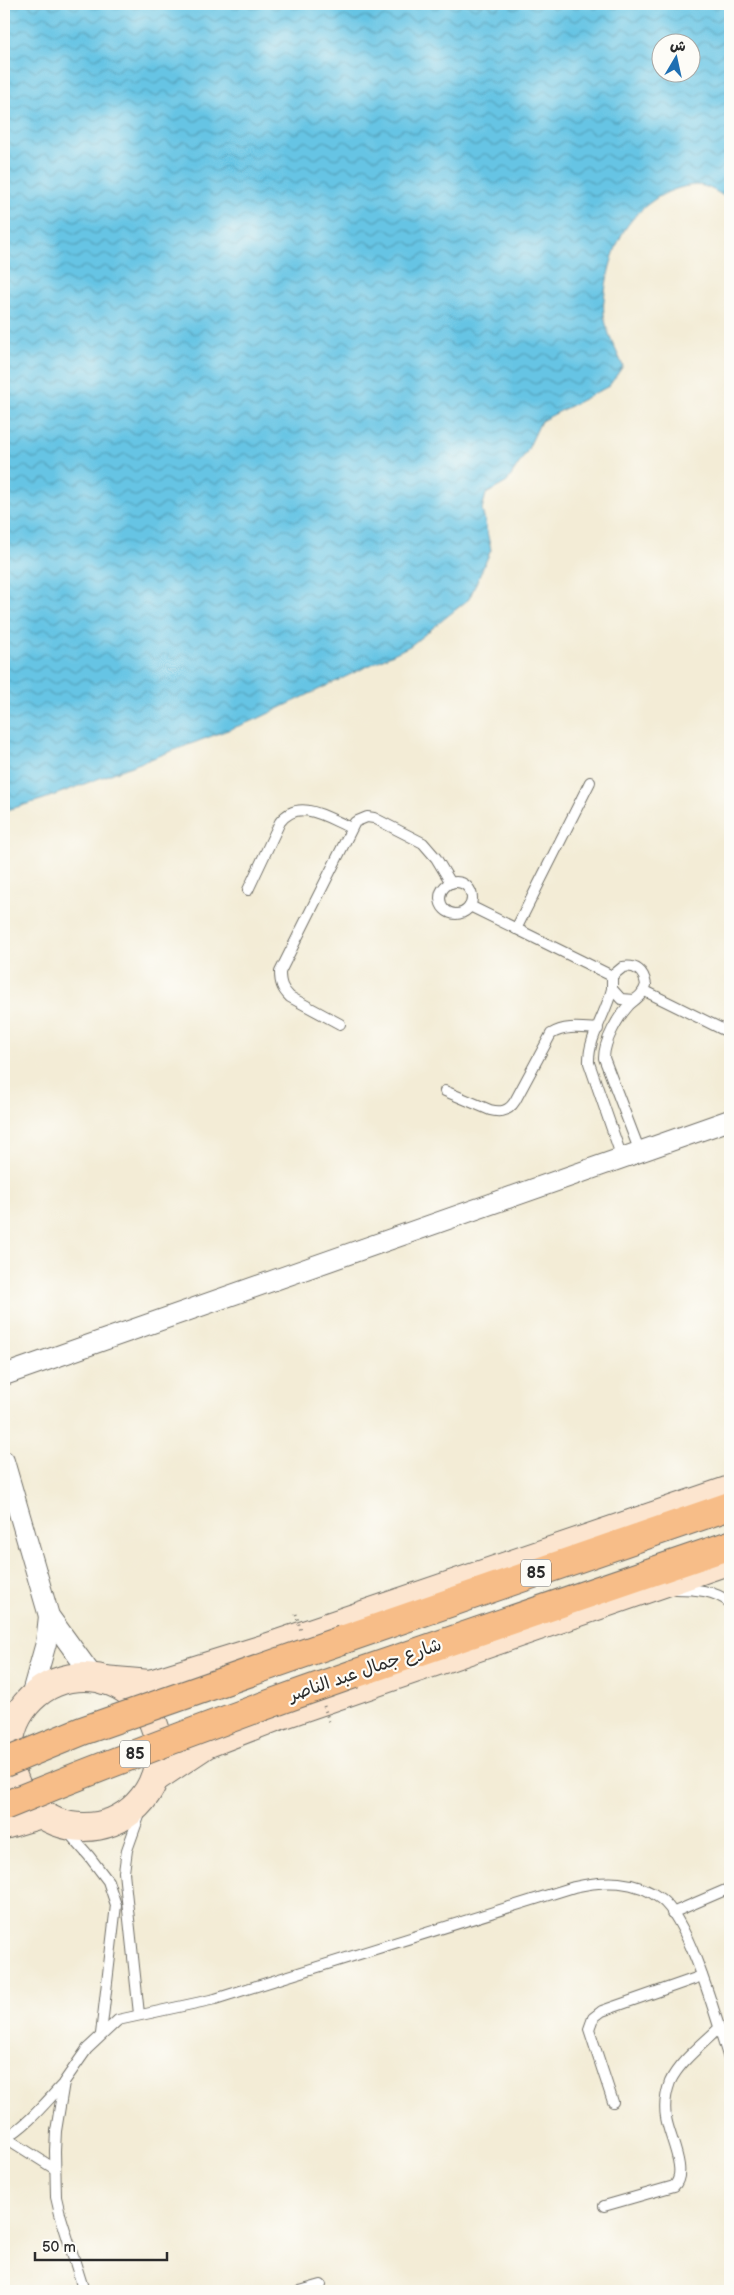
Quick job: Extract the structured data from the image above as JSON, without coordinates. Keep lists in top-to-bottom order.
{
  "streets": {
    "highway": ["85", "شارع جمال عبد الناصر"]
  },
  "scale_bar": "50 m",
  "north": "top"
}
